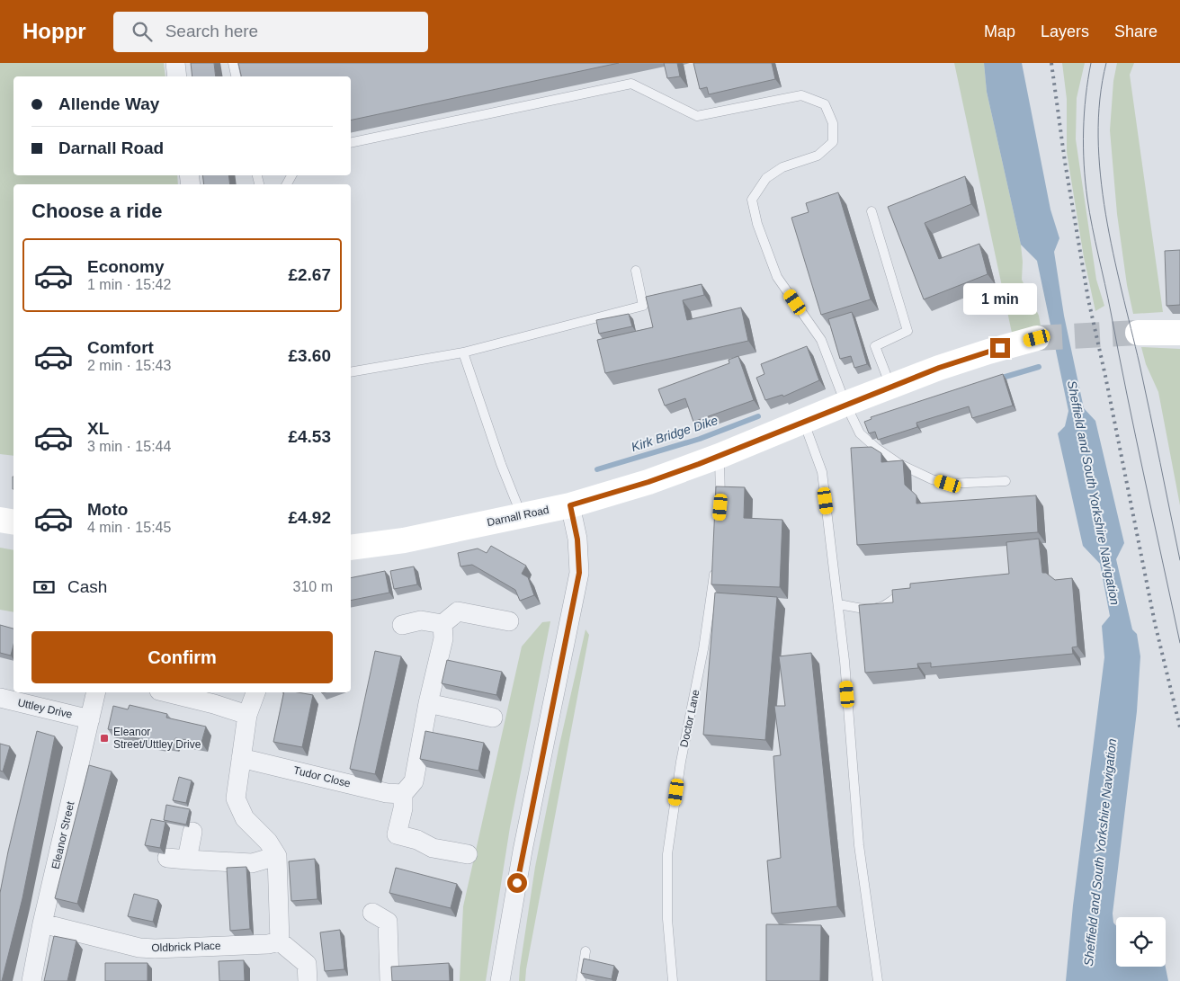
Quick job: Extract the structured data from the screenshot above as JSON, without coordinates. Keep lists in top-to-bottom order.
{
  "streets": {
    "main road": ["Darnall Road"],
    "street": [
      "Uttley Drive",
      "Tudor Close",
      "Eleanor Street",
      "Oldbrick Place"
    ],
    "lane": ["Doctor Lane"]
  },
  "crossings": [
    ["Uttley Drive", "Eleanor Street"],
    ["Eleanor Street", "Oldbrick Place"]
  ],
  "water": ["Kirk Bridge Dike", "Sheffield and South Yorkshire Navigation"],
  "places": {
    "transit": ["Eleanor Street/Uttley Drive"]
  },
  "page": {
    "header": "Hoppr",
    "search": "Search here",
    "nav": ["Map", "Layers", "Share"],
    "banner": ["Allende Way", "Darnall Road"],
    "heading": "Choose a ride",
    "list": [
      {
        "name": "Economy",
        "note": "1 min · 15:42",
        "value": "£2.67"
      },
      {
        "name": "Comfort",
        "note": "2 min · 15:43",
        "value": "£3.60"
      },
      {
        "name": "XL",
        "note": "3 min · 15:44",
        "value": "£4.53"
      },
      {
        "name": "Moto",
        "note": "4 min · 15:45",
        "value": "£4.92"
      }
    ],
    "bubble": "1 min",
    "pay": ["Cash", "310 m"],
    "buttons": "Confirm"
  }
}
